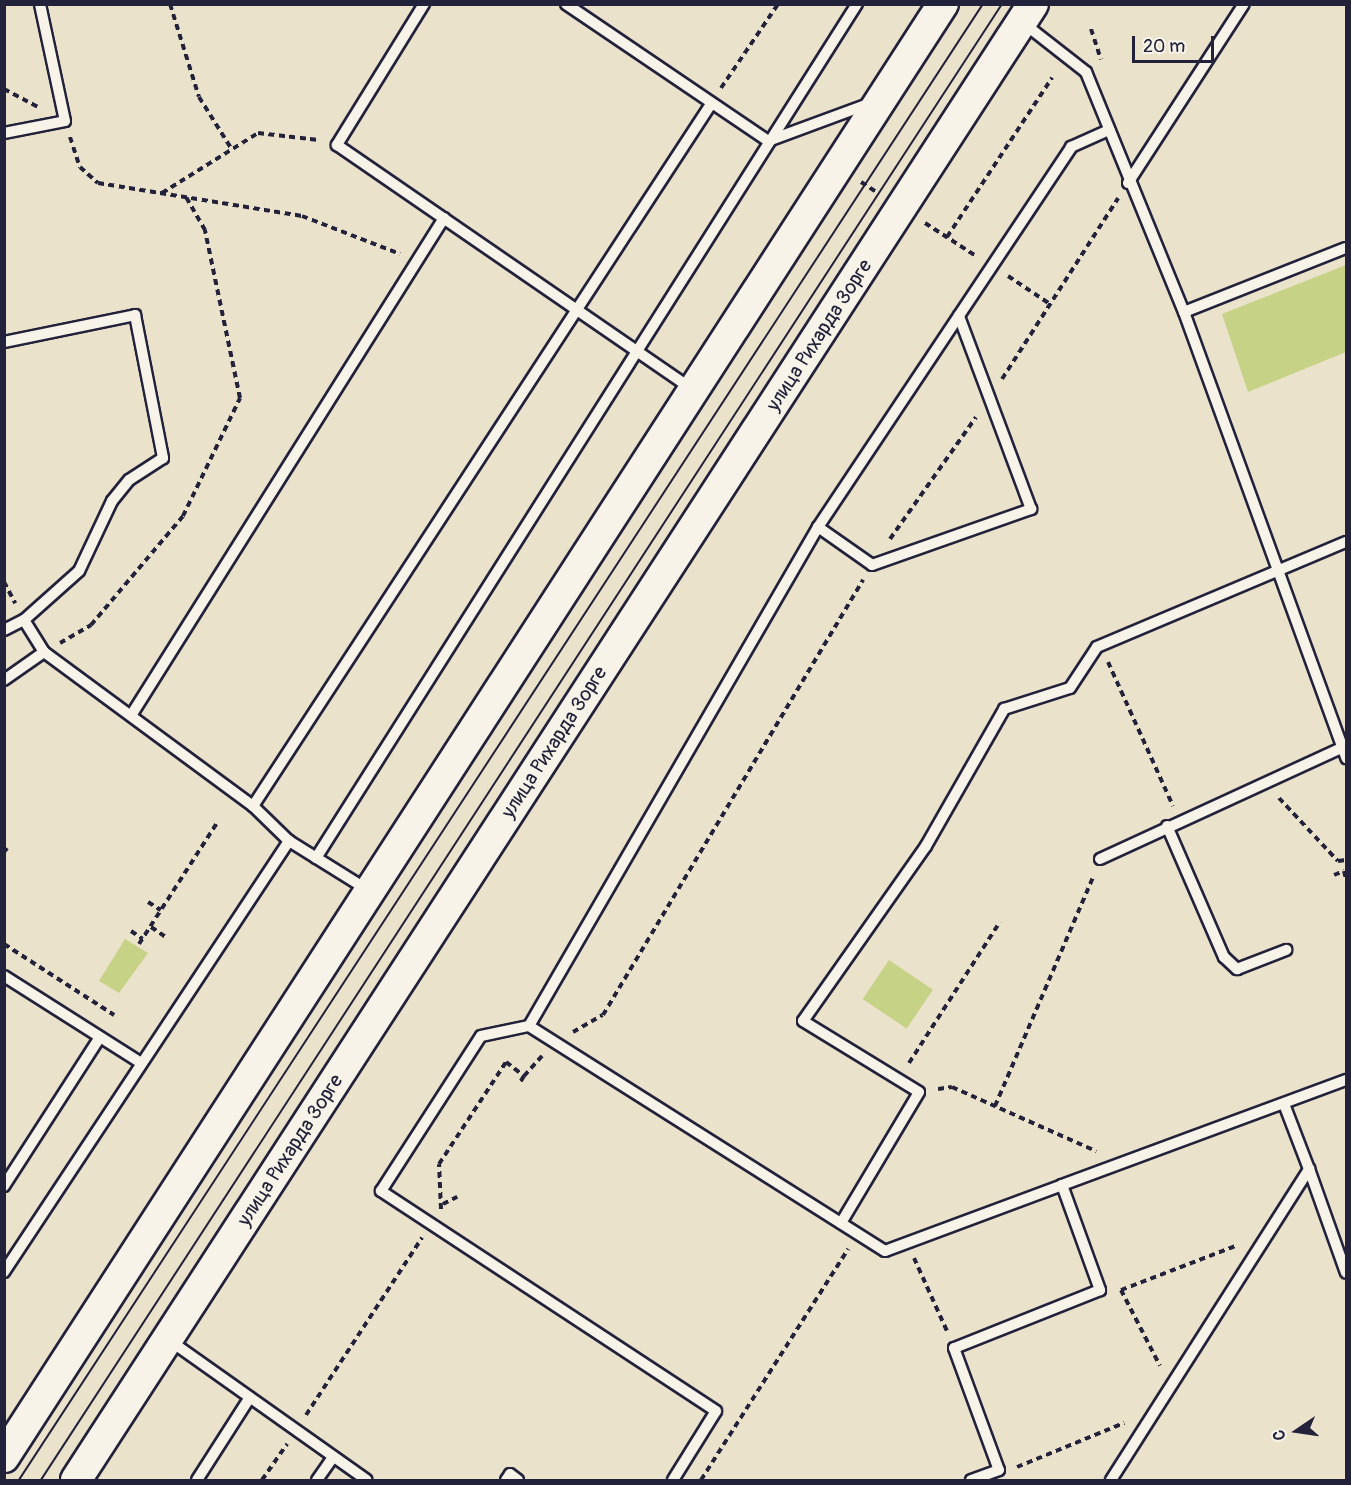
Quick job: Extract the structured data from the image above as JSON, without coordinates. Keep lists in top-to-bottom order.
{
  "streets": {
    "street": ["улица Рихарда Зорге"]
  },
  "scale_bar": "20 m",
  "north": "left"
}
